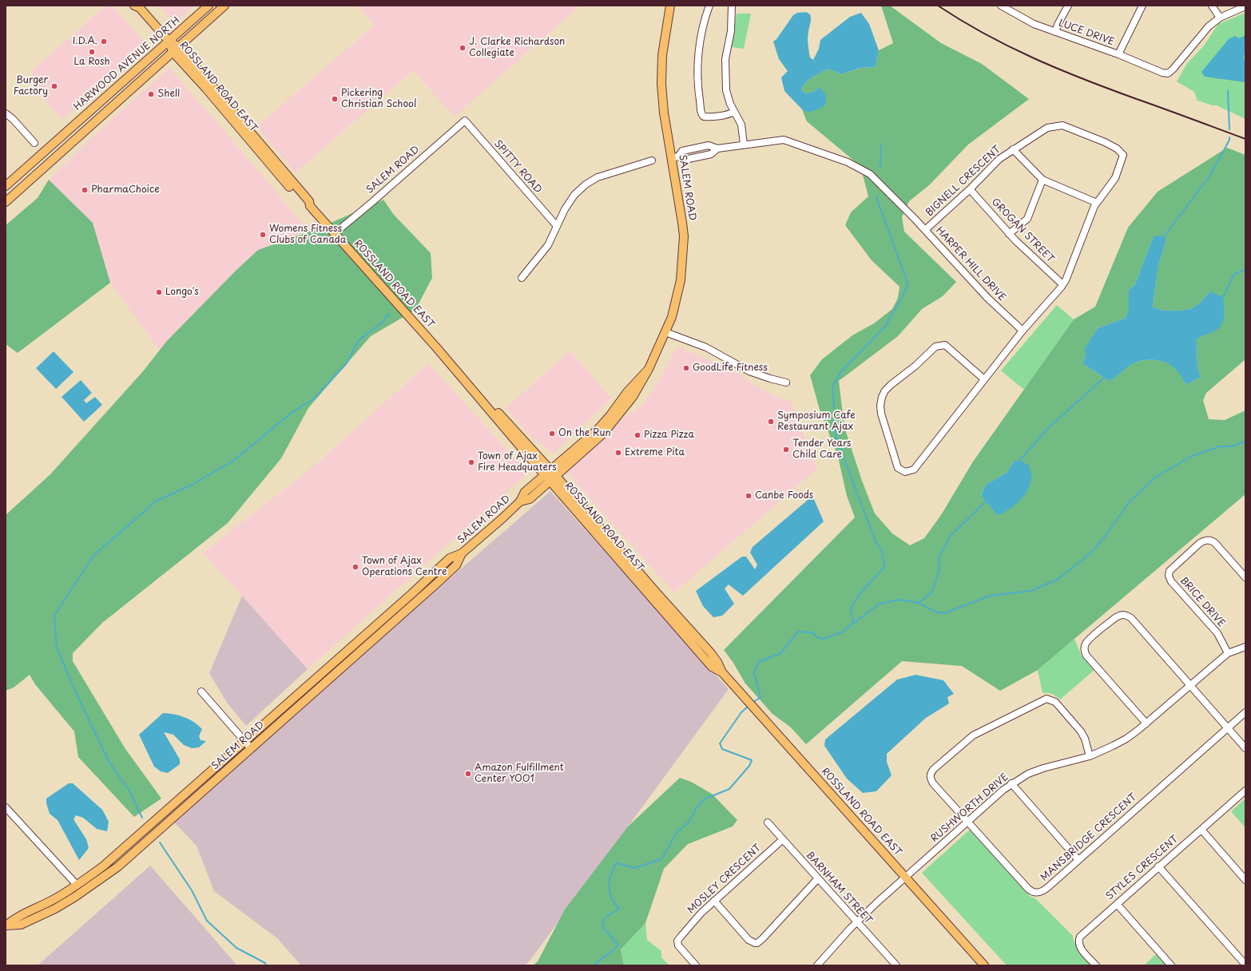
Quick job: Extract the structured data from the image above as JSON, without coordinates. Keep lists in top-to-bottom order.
{
  "streets": {
    "main road": ["HARWOOD AVENUE NORTH", "ROSSLAND ROAD EAST", "SALEM ROAD"],
    "street": [
      "LUCE DRIVE",
      "SPITTY ROAD",
      "BIGNELL CRESCENT",
      "GROGAN STREET",
      "HARPER HILL DRIVE",
      "BRICE DRIVE",
      "RUSHWORTH DRIVE",
      "MANSBRIDGE CRESCENT",
      "STYLES CRESCENT",
      "MOSLEY CRESCENT",
      "BARNHAM STREET"
    ]
  },
  "crossings": [
    ["HARWOOD AVENUE NORTH", "ROSSLAND ROAD EAST"],
    ["ROSSLAND ROAD EAST", "SALEM ROAD"],
    ["ROSSLAND ROAD EAST", "RUSHWORTH DRIVE"],
    ["SPITTY ROAD", "SALEM ROAD"],
    ["SALEM ROAD", "HARPER HILL DRIVE"],
    ["BIGNELL CRESCENT", "GROGAN STREET"],
    ["BIGNELL CRESCENT", "HARPER HILL DRIVE"],
    ["BRICE DRIVE", "RUSHWORTH DRIVE"],
    ["RUSHWORTH DRIVE", "MANSBRIDGE CRESCENT"],
    ["RUSHWORTH DRIVE", "BARNHAM STREET"],
    ["MOSLEY CRESCENT", "BARNHAM STREET"]
  ],
  "places": [
    "I.D.A.",
    "J. Clarke Richardson Collegiate",
    "La Rosh",
    "Burger Factory",
    "Shell",
    "Pickering Christian School",
    "PharmaChoice",
    "Womens Fitness Clubs of Canada",
    "Longo's",
    "GoodLife Fitness",
    "Symposium Cafe Restaurant Ajax",
    "On the Run",
    "Pizza Pizza",
    "Tender Years Child Care",
    "Extreme Pita",
    "Town of Ajax Fire Headquaters",
    "Canbe Foods",
    "Town of Ajax Operations Centre",
    "Amazon Fulfillment Center YOO1"
  ]
}
